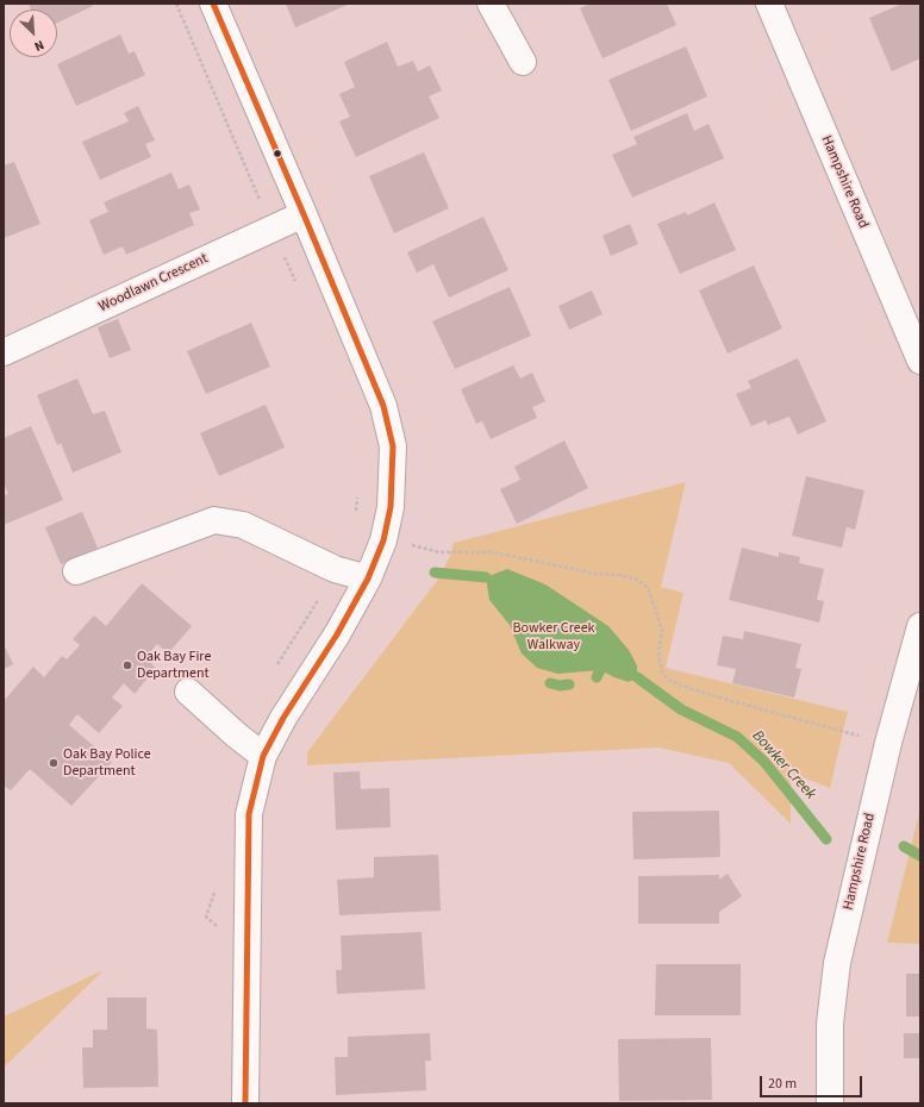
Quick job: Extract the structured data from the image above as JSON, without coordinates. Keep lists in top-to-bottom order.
{
  "streets": {
    "street": ["Hampshire Road", "Woodlawn Crescent"]
  },
  "water": ["Bowker Creek"],
  "parks": ["Bowker Creek Walkway"],
  "places": ["Oak Bay Fire Department", "Oak Bay Police Department"],
  "scale_bar": "20 m",
  "north": "bottom right"
}
